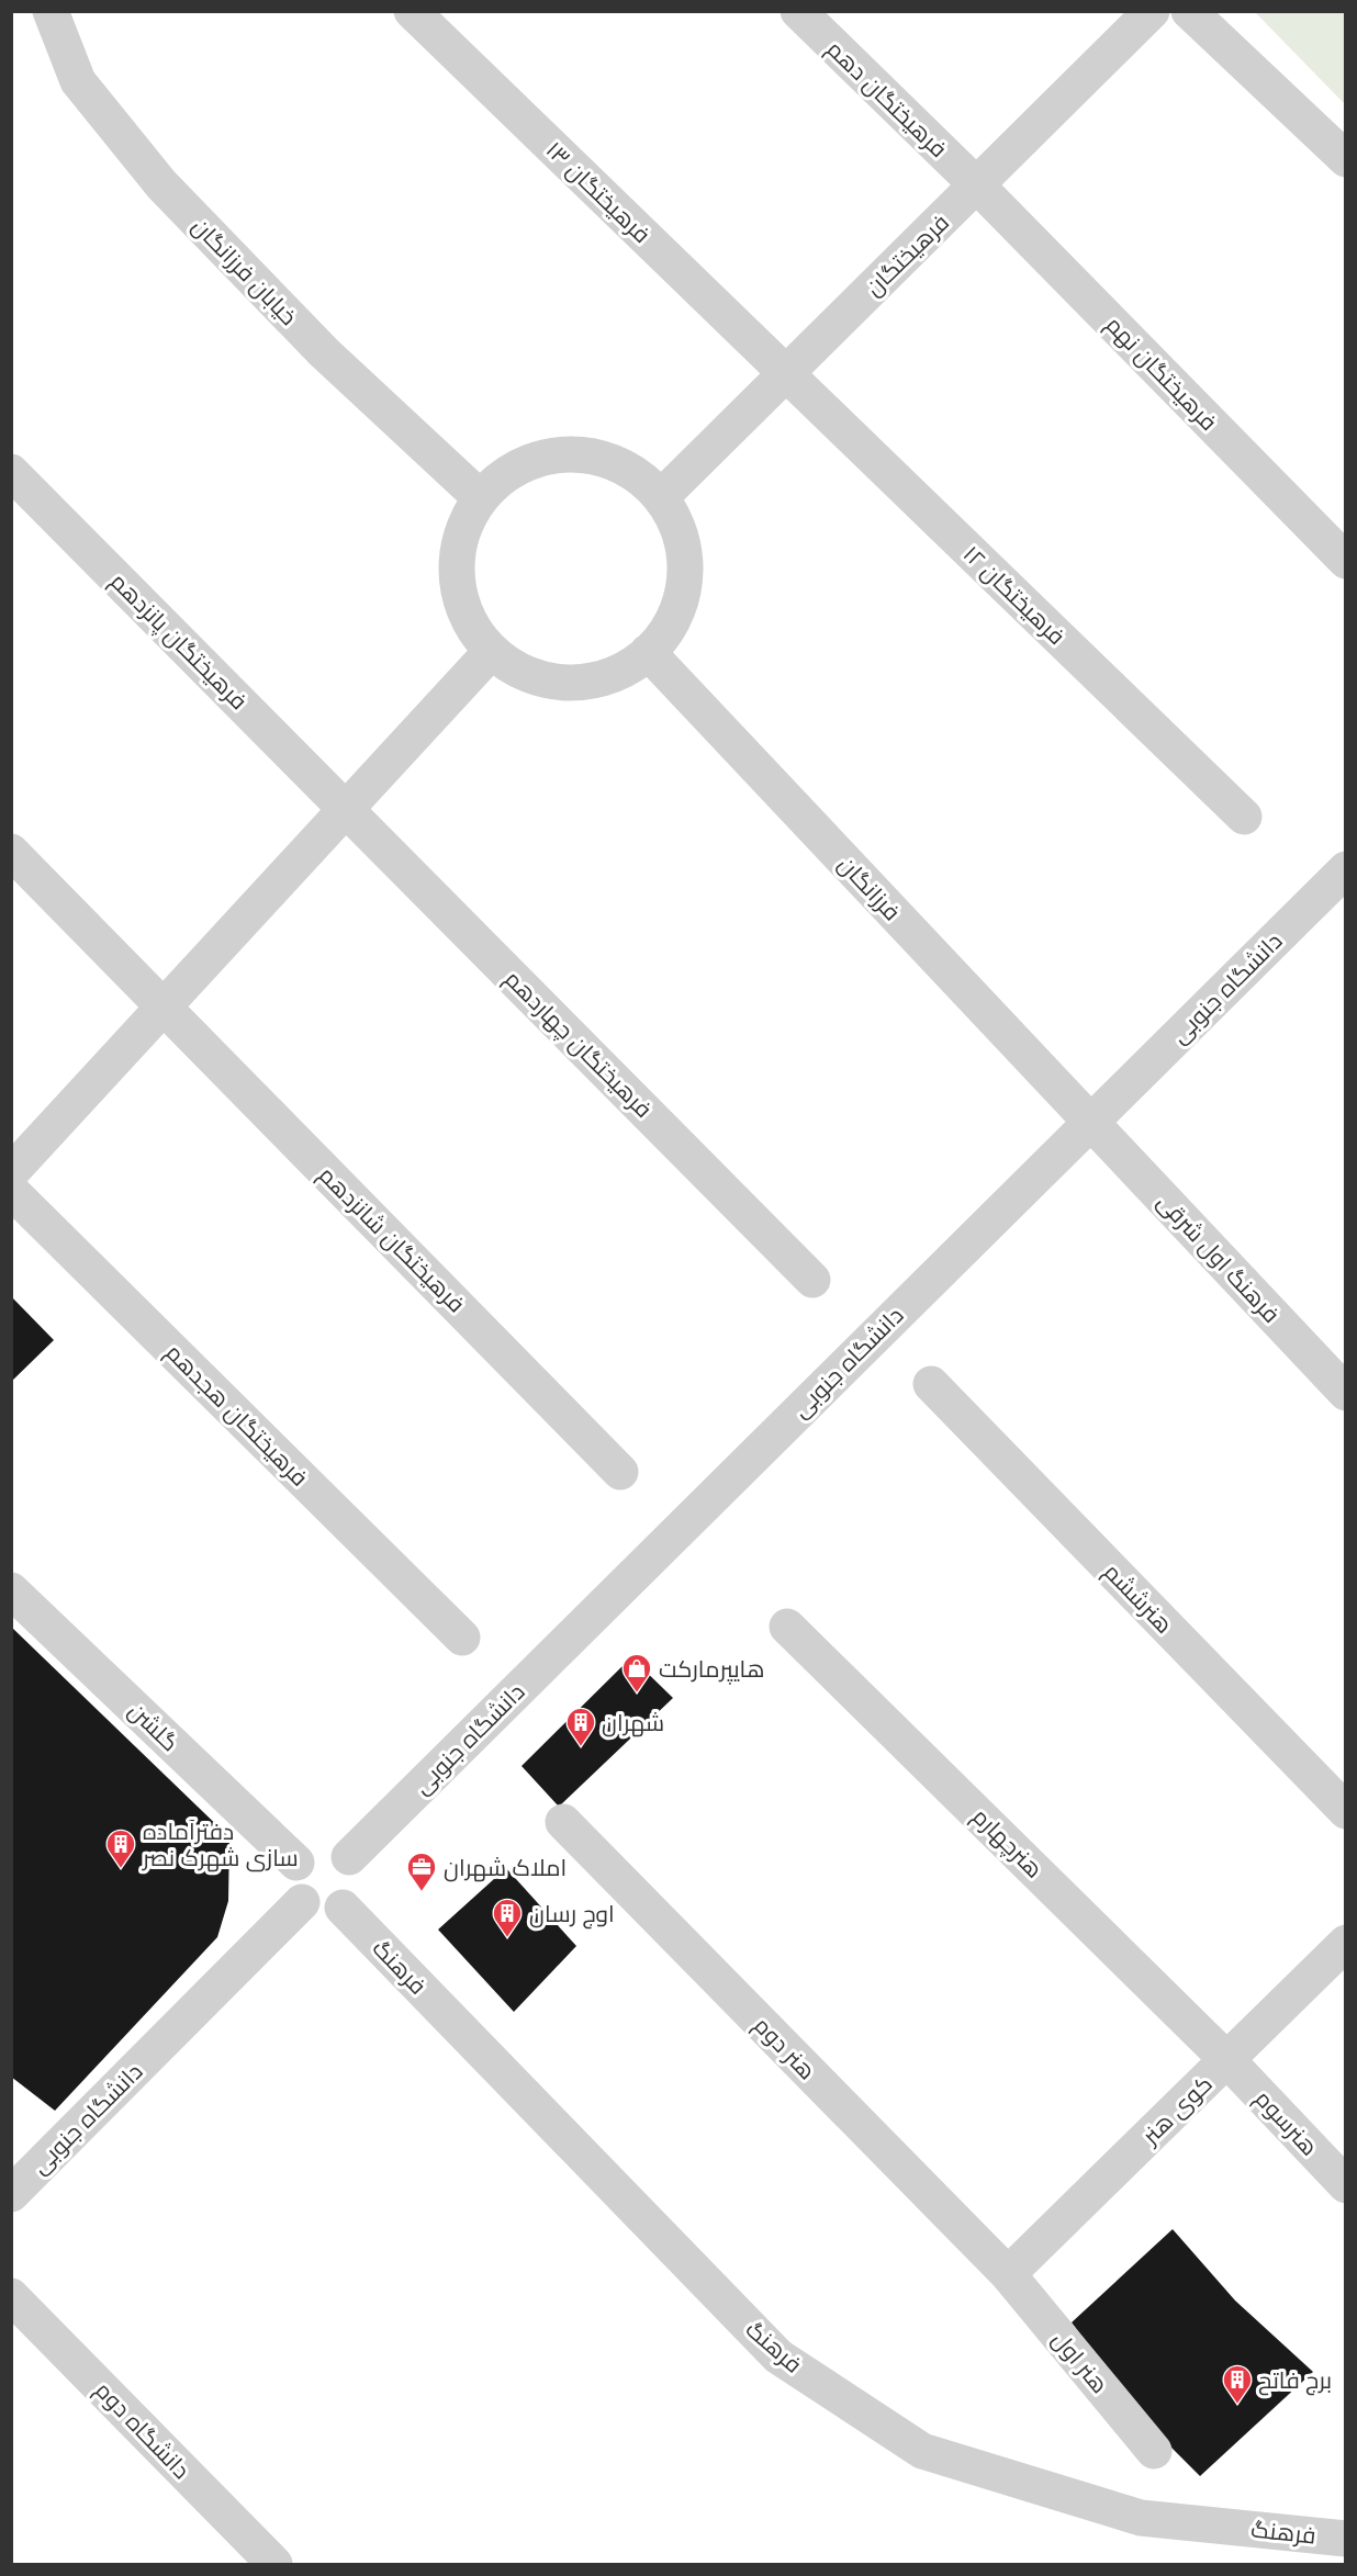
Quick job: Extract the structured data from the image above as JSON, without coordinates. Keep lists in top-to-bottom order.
{
  "streets": {
    "street": [
      "فرهیختگان دهم",
      "فرهیختگان ۱۳",
      "فرهیختگان",
      "خیابان فرزانگان",
      "فرهیختگان نهم",
      "فرهیختگان ۱۲",
      "فرهیختگان پانزدهم",
      "فرزانگان",
      "دانشگاه جنوبی",
      "فرهیختگان چهاردهم",
      "فرهیختگان شانزدهم",
      "فرهنگ اول شرقی",
      "فرهیختگان هجدهم",
      "هنرششم",
      "گلشن",
      "هنرچهارم",
      "فرهنگ",
      "هنر دوم",
      "کوی هنر",
      "هنرسوم",
      "هنر اول",
      "دانشگاه دوم"
    ]
  },
  "crossings": [
    ["فرهیختگان دهم", "فرهیختگان"],
    ["فرهیختگان دهم", "فرهیختگان نهم"],
    ["فرهیختگان ۱۳", "فرهیختگان"],
    ["فرهیختگان ۱۳", "فرهیختگان ۱۲"],
    ["فرهیختگان", "خیابان فرزانگان"],
    ["فرهیختگان", "فرهیختگان نهم"],
    ["فرهیختگان", "فرهیختگان ۱۲"],
    ["فرهیختگان", "فرزانگان"],
    ["خیابان فرزانگان", "فرزانگان"],
    ["فرهیختگان پانزدهم", "فرهیختگان چهاردهم"],
    ["فرزانگان", "دانشگاه جنوبی"],
    ["فرزانگان", "فرهنگ اول شرقی"],
    ["دانشگاه جنوبی", "فرهنگ اول شرقی"],
    ["دانشگاه جنوبی", "گلشن"],
    ["دانشگاه جنوبی", "فرهنگ"],
    ["گلشن", "فرهنگ"],
    ["هنرچهارم", "کوی هنر"],
    ["هنرچهارم", "هنرسوم"],
    ["هنر دوم", "کوی هنر"],
    ["هنر دوم", "هنر اول"],
    ["کوی هنر", "هنرسوم"],
    ["کوی هنر", "هنر اول"]
  ],
  "places": {
    "shop": ["هایپرمارکت"],
    "building": [
      "شهران",
      "دفترآماده سازی شهرک نصر",
      "اوج رسان",
      "برج فاتح"
    ],
    "office": ["املاک شهران"]
  }
}
